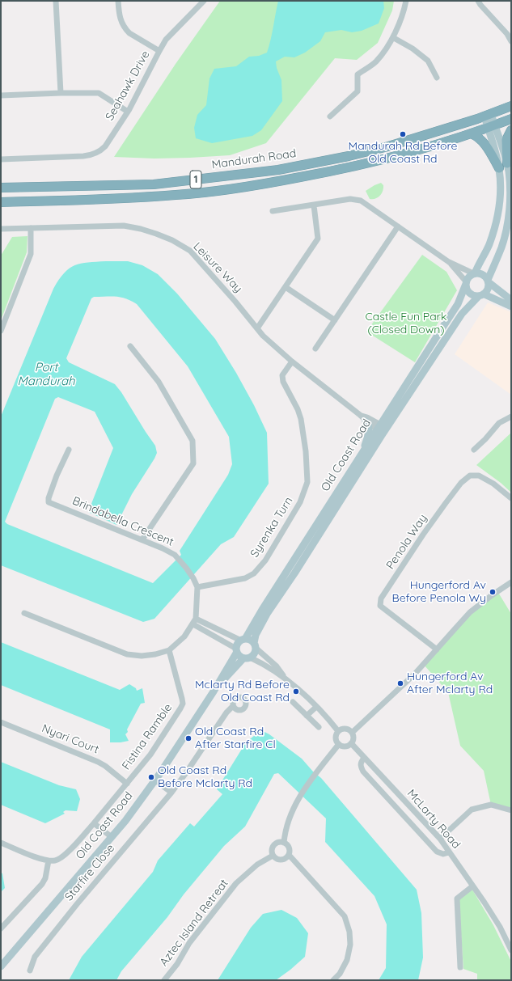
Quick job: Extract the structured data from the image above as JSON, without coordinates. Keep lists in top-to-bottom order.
{
  "streets": {
    "highway": ["Mandurah Road", "1"],
    "main road": ["Old Coast Road"],
    "street": [
      "Seahawk Drive",
      "Leisure Way",
      "Brindabella Crescent",
      "Syrenka Turn",
      "Penola Way",
      "Fistina Ramble",
      "Nyari Court",
      "McLarty Road",
      "Starfire Close",
      "Aztec Island Retreat"
    ]
  },
  "crossings": [
    ["Mandurah Road", "1"],
    ["Leisure Way", "Old Coast Road"],
    ["Leisure Way", "Syrenka Turn"],
    ["Brindabella Crescent", "Syrenka Turn"],
    ["Brindabella Crescent", "Fistina Ramble"],
    ["Fistina Ramble", "Nyari Court"]
  ],
  "water": ["Port Mandurah"],
  "parks": ["Castle Fun Park (Closed Down)"],
  "places": [
    "Mandurah Rd Before Old Coast Rd",
    "Hungerford Av Before Penola Wy",
    "Hungerford Av After Mclarty Rd",
    "Mclarty Rd Before Old Coast Rd",
    "Old Coast Rd After Starfire Cl",
    "Old Coast Rd Before Mclarty Rd"
  ]
}
